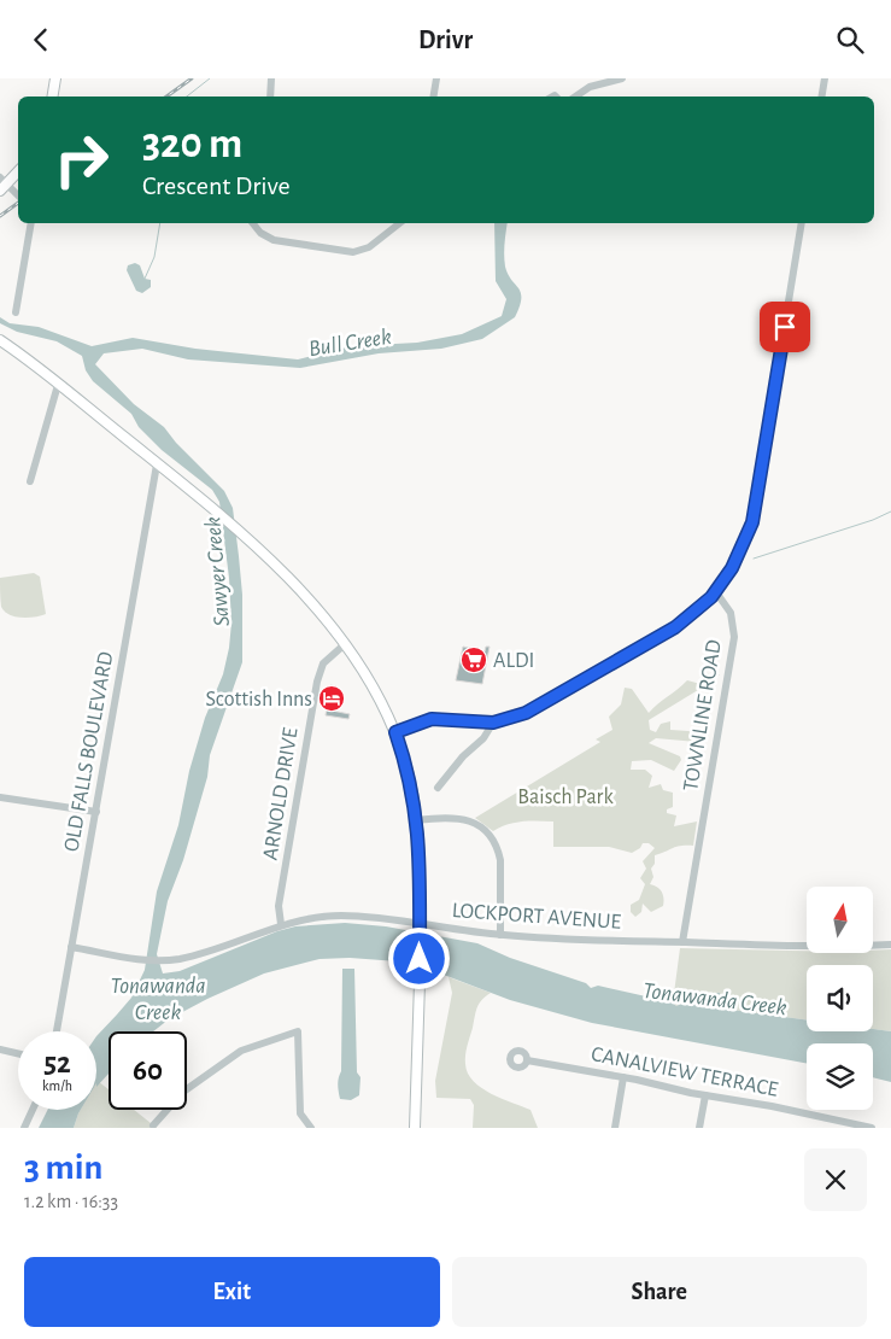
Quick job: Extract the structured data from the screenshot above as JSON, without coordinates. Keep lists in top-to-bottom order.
{
  "streets": {
    "street": [
      "TOWNLINE ROAD",
      "OLD FALLS BOULEVARD",
      "ARNOLD DRIVE",
      "LOCKPORT AVENUE",
      "CANALVIEW TERRACE"
    ]
  },
  "crossings": [
    ["TOWNLINE ROAD", "LOCKPORT AVENUE"],
    ["OLD FALLS BOULEVARD", "LOCKPORT AVENUE"],
    ["ARNOLD DRIVE", "LOCKPORT AVENUE"]
  ],
  "water": ["Bull Creek", "Sawyer Creek", "Tonawanda Creek"],
  "parks": ["Baisch Park"],
  "places": {
    "supermarket": ["ALDI"],
    "hotel": ["Scottish Inns"]
  },
  "north": "top",
  "page": {
    "header": "Drivr",
    "turn": ["320 m", "Crescent Drive"],
    "speed": "52 km/h",
    "limit": "60",
    "heading": ["3 min", "1.2 km · 16:33"],
    "buttons": ["Exit", "Share"]
  }
}
